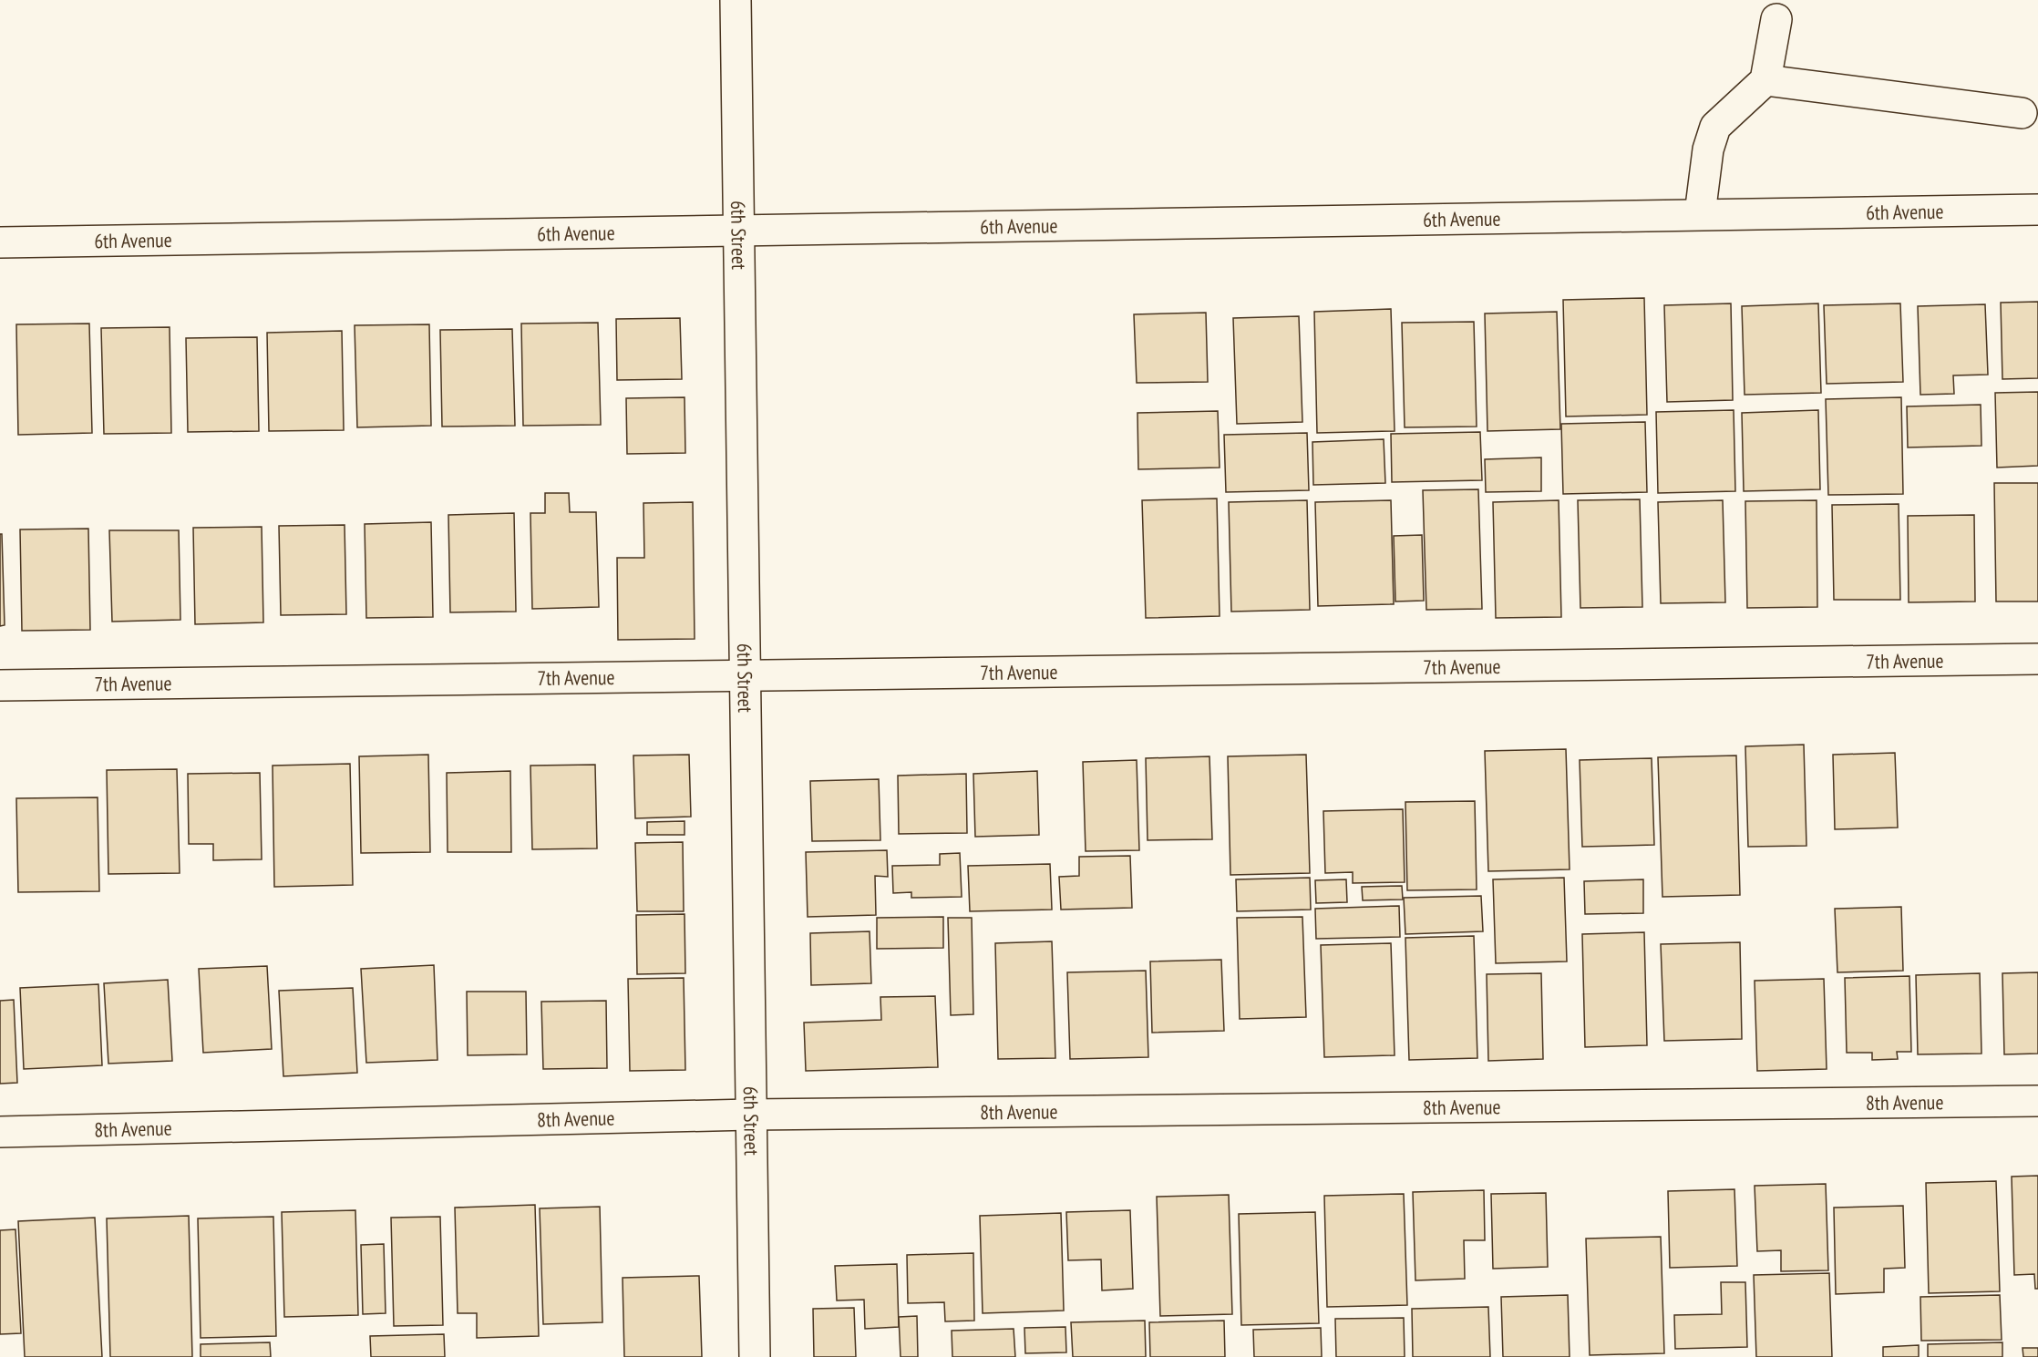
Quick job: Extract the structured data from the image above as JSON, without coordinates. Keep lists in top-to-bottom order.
{
  "streets": {
    "street": [
      "6th Avenue",
      "6th Street",
      "7th Avenue",
      "8th Avenue"
    ]
  },
  "crossings": [
    ["6th Avenue", "6th Street"],
    ["6th Street", "7th Avenue"],
    ["6th Street", "8th Avenue"]
  ]
}
